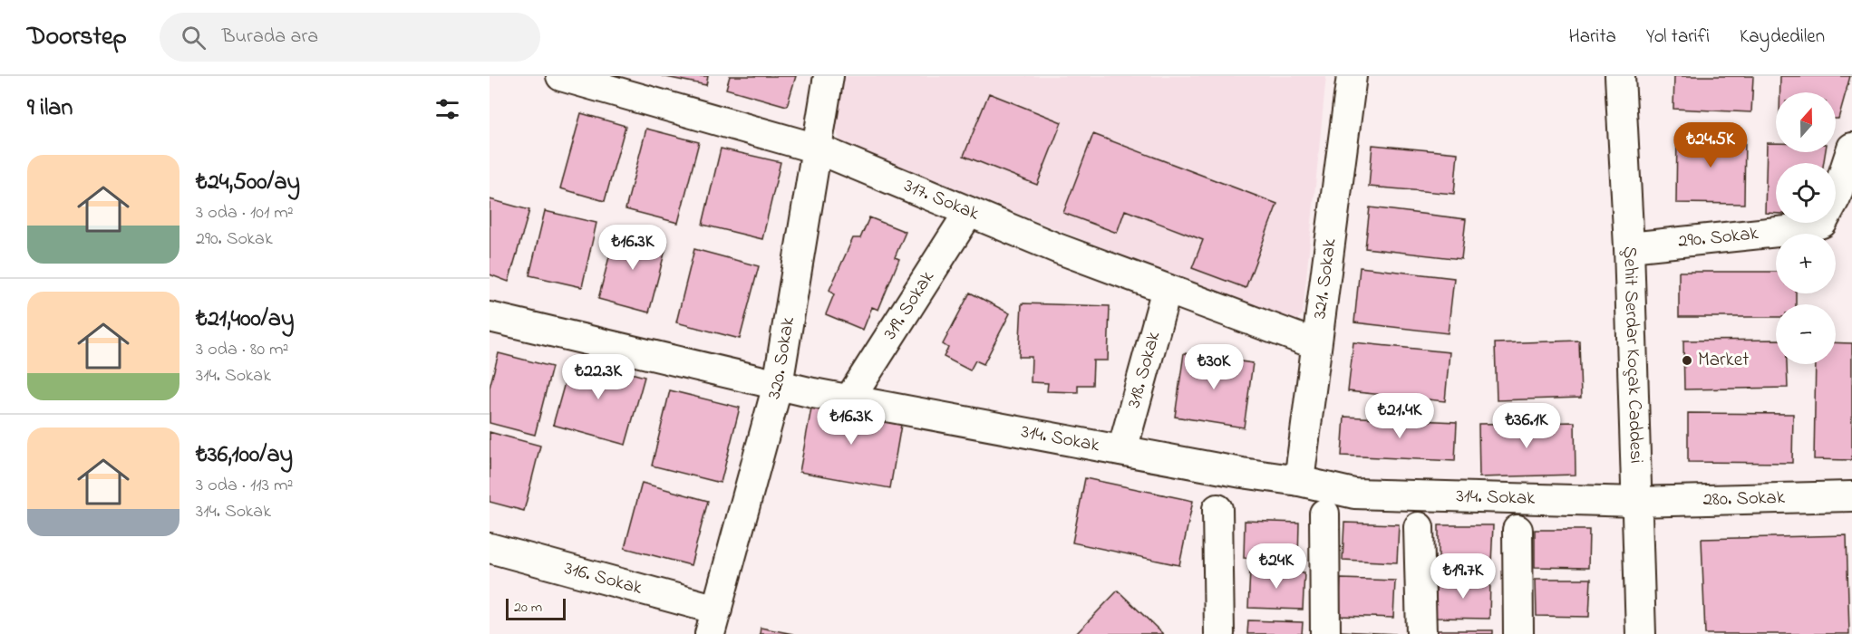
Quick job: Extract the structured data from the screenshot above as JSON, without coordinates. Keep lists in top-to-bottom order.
{
  "streets": {
    "street": [
      "317. Sokak",
      "290. Sokak",
      "321. Sokak",
      "319. Sokak",
      "Şehit Serdar Koçak Caddesi",
      "320. Sokak",
      "318. Sokak",
      "314. Sokak",
      "280. Sokak",
      "316. Sokak"
    ]
  },
  "crossings": [
    ["317. Sokak", "321. Sokak"],
    ["317. Sokak", "319. Sokak"],
    ["317. Sokak", "320. Sokak"],
    ["317. Sokak", "318. Sokak"],
    ["290. Sokak", "Şehit Serdar Koçak Caddesi"],
    ["321. Sokak", "314. Sokak"],
    ["319. Sokak", "314. Sokak"],
    ["Şehit Serdar Koçak Caddesi", "314. Sokak"],
    ["Şehit Serdar Koçak Caddesi", "280. Sokak"],
    ["320. Sokak", "314. Sokak"],
    ["320. Sokak", "316. Sokak"],
    ["318. Sokak", "314. Sokak"],
    ["314. Sokak", "280. Sokak"]
  ],
  "places": ["Market"],
  "scale_bar": "20 m",
  "north": "top",
  "page": {
    "header": "Doorstep",
    "search": "Burada ara",
    "nav": ["Harita", "Yol tarifi", "Kaydedilen"],
    "heading": "9 ilan",
    "map_buttons": ["+", "−"],
    "price": [
      "₺24.5K",
      "₺16.3K",
      "₺30K",
      "₺22.3K",
      "₺21.4K",
      "₺16.3K",
      "₺36.1K",
      "₺24K",
      "₺19.7K"
    ],
    "list": [
      {
        "name": "₺24,500/ay",
        "note": "3 oda · 101 m² · 290. Sokak"
      },
      {
        "name": "₺21,400/ay",
        "note": "3 oda · 80 m² · 314. Sokak"
      },
      {
        "name": "₺36,100/ay",
        "note": "3 oda · 113 m² · 314. Sokak"
      }
    ],
    "scale": "20 m"
  }
}
